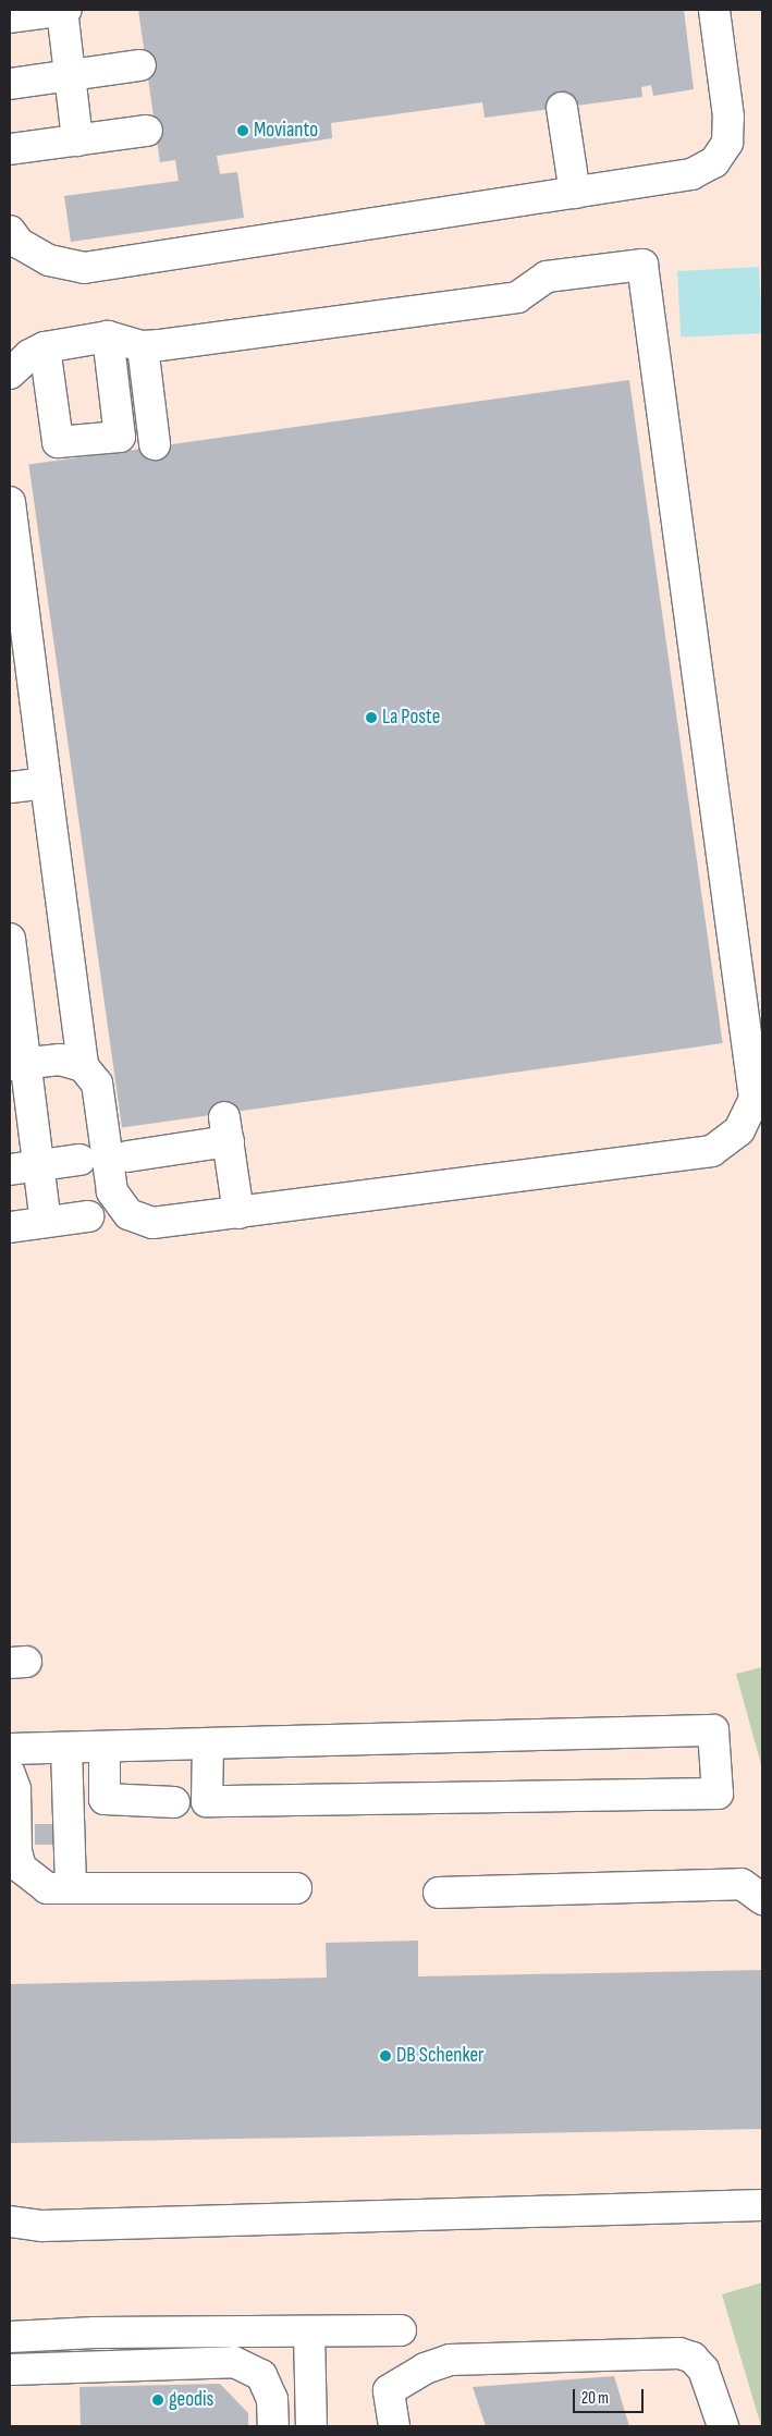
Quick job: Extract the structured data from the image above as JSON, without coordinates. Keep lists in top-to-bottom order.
{
  "places": [
    "Movianto",
    "La Poste",
    "DB Schenker",
    "geodis"
  ],
  "scale_bar": "20 m"
}
